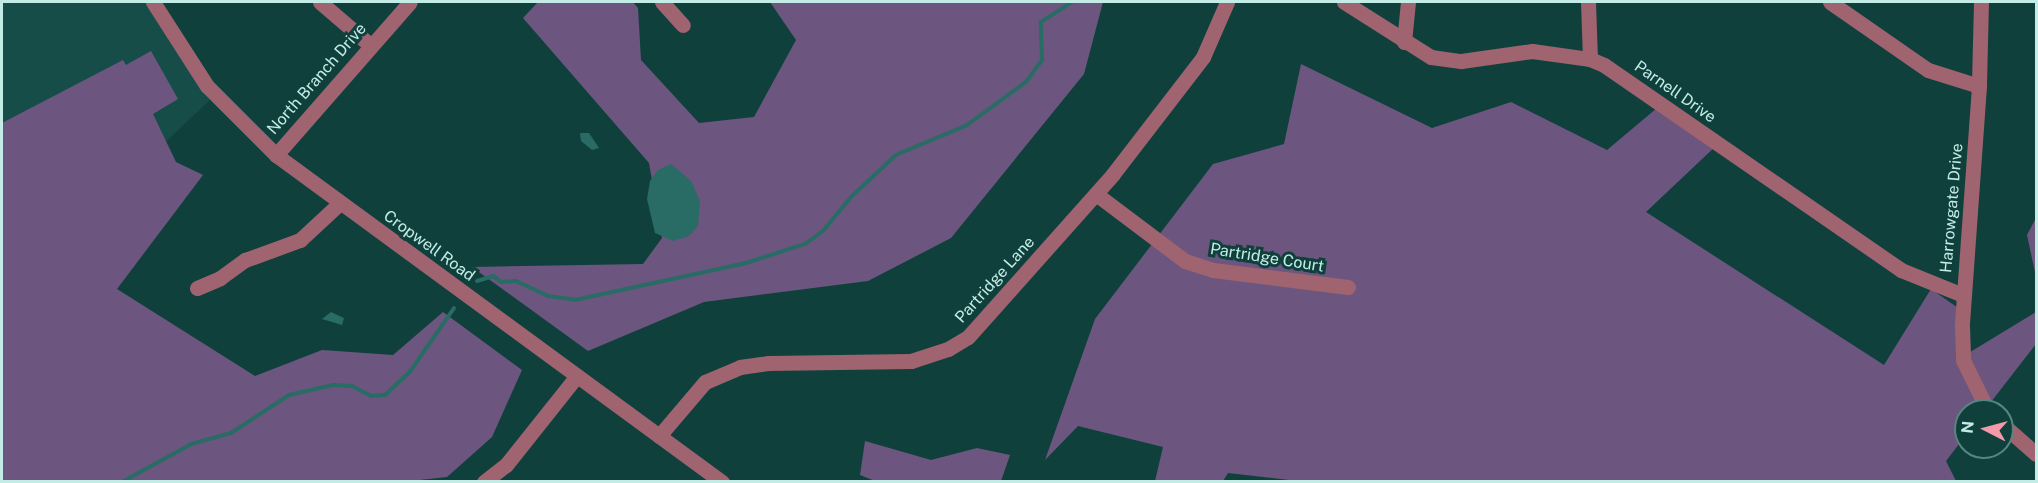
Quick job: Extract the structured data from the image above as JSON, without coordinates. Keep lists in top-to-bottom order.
{
  "streets": {
    "street": [
      "North Branch Drive",
      "Parnell Drive",
      "Harrowgate Drive",
      "Cropwell Road",
      "Partridge Court",
      "Partridge Lane"
    ]
  },
  "crossings": [
    ["North Branch Drive", "Cropwell Road"],
    ["Parnell Drive", "Harrowgate Drive"],
    ["Cropwell Road", "Partridge Lane"],
    ["Partridge Court", "Partridge Lane"]
  ],
  "north": "left"
}
